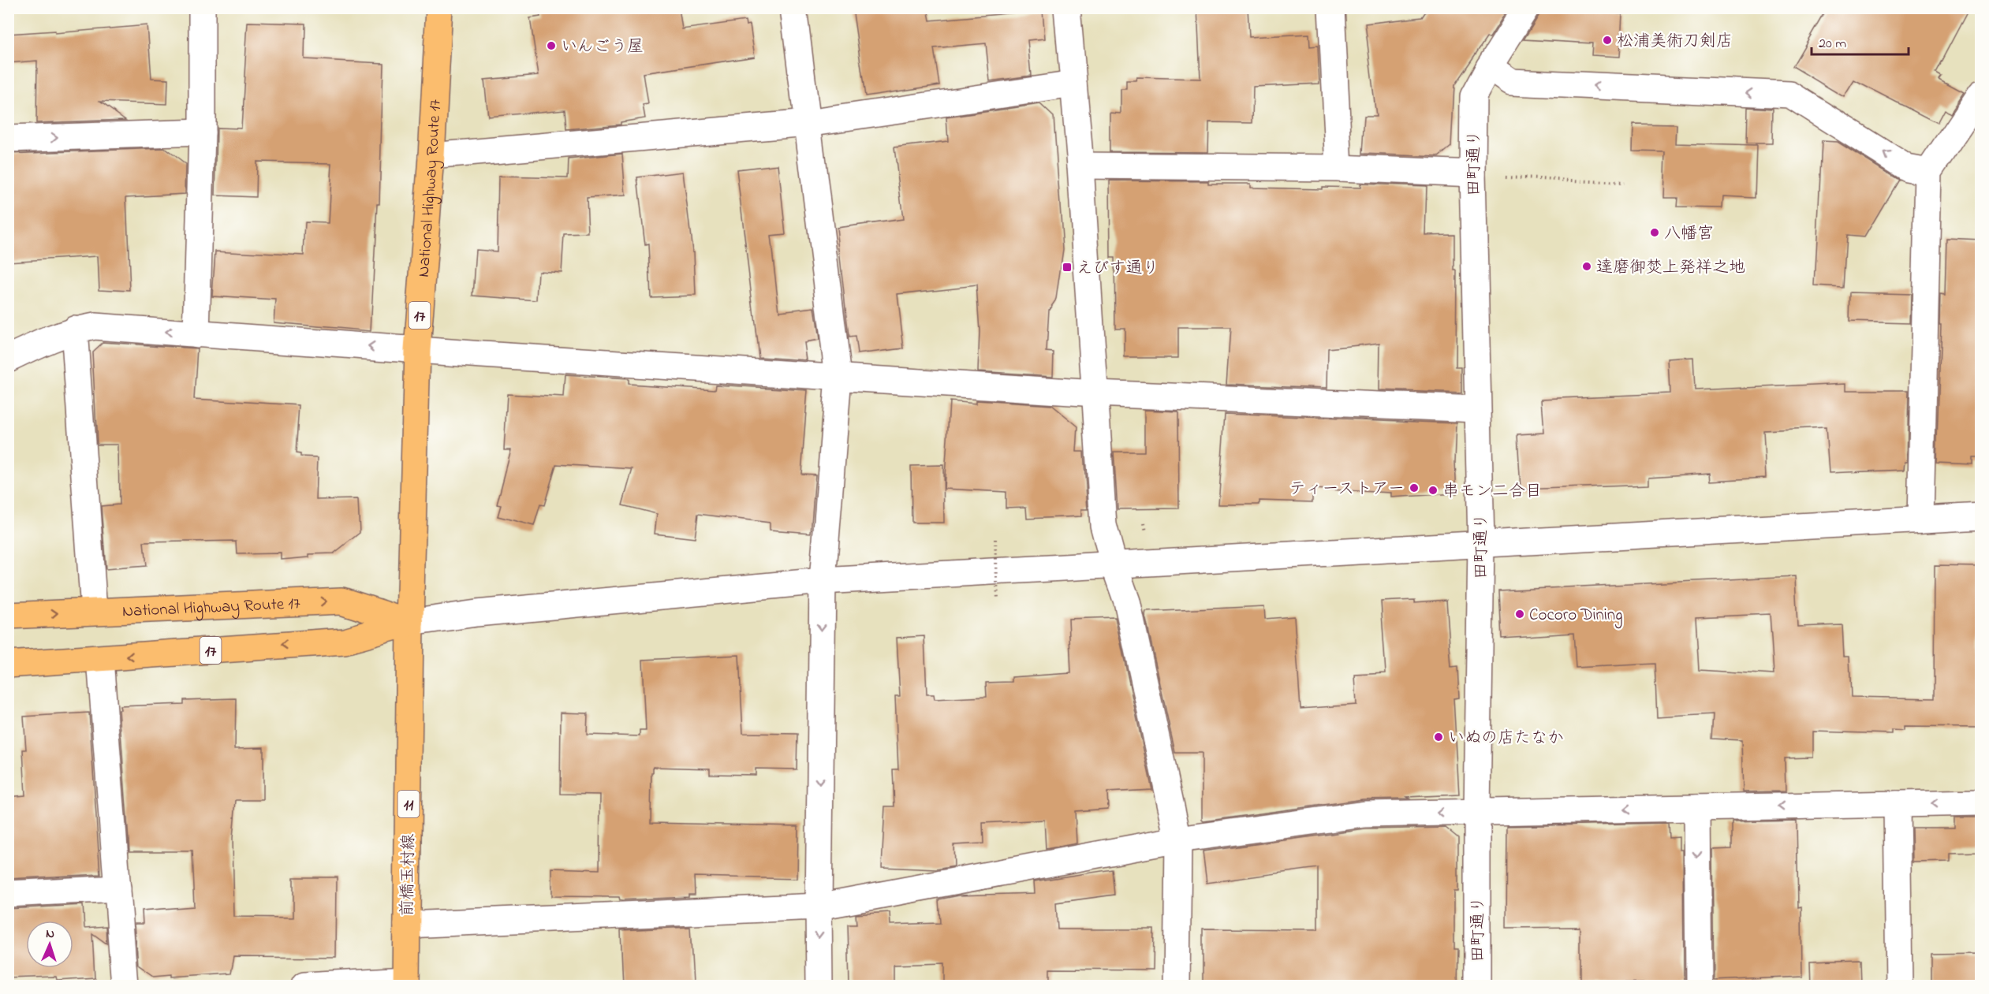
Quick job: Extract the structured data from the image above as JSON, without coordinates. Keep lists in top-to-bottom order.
{
  "streets": {
    "main road": [
      "National Highway Route 17",
      "17",
      "11",
      "前橋玉村線"
    ],
    "street": ["田町通り"]
  },
  "crossings": [
    ["National Highway Route 17", "17"],
    ["National Highway Route 17", "前橋玉村線"],
    ["17", "前橋玉村線"]
  ],
  "places": {
    "other": [
      "松浦美術刀剣店",
      "いんごう屋",
      "八幡宮",
      "達磨御焚上発祥之地",
      "ティーストアー",
      "串モン二合目",
      "Cocoro Dining",
      "いぬの店たなか"
    ],
    "transit": ["えびす通り"]
  },
  "scale_bar": "20 m",
  "north": "top"
}
